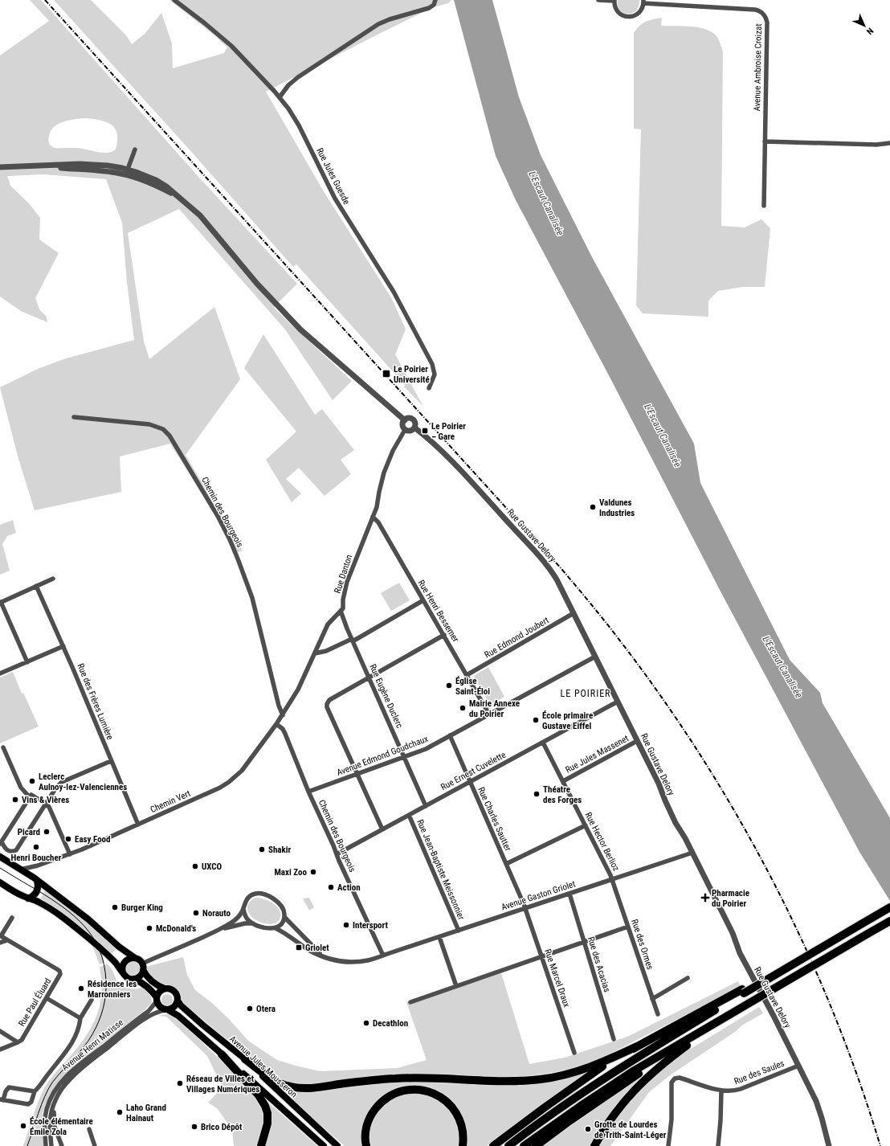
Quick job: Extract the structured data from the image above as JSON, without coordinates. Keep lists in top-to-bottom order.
{
  "streets": {
    "main road": ["Avenue Jules Mousseron"],
    "street": [
      "Avenue Ambroise Croizat",
      "Rue Jules Guesde",
      "Chemin des Bourgeois",
      "Rue Gustave Delory",
      "Rue Danton",
      "Rue Henri Bessemer",
      "Rue Edmond Joubert",
      "Rue Eugène Duclerc",
      "Rue des Frères Lumière",
      "Rue Jules Massenet",
      "Avenue Edmond Goudchaux",
      "Rue Ernest Cuvelette",
      "Chemin Vert",
      "Rue Charles Sautter",
      "Rue Hector Berlioz",
      "Rue Jean-Baptiste Meissonnier",
      "Avenue Gaston Griolet",
      "Rue des Ormes",
      "Rue des Acacias",
      "Rue Marcel Draux",
      "Rue Paul Éluard",
      "Avenue Henri Matisse",
      "Rue des Saules"
    ]
  },
  "crossings": [
    ["Chemin des Bourgeois", "Avenue Edmond Goudchaux"],
    ["Chemin des Bourgeois", "Rue Ernest Cuvelette"],
    ["Chemin des Bourgeois", "Chemin Vert"],
    ["Chemin des Bourgeois", "Avenue Gaston Griolet"],
    ["Rue Gustave Delory", "Rue Danton"],
    ["Rue Gustave Delory", "Rue Edmond Joubert"],
    ["Rue Gustave Delory", "Rue Jules Massenet"],
    ["Rue Gustave Delory", "Avenue Edmond Goudchaux"],
    ["Rue Gustave Delory", "Rue Ernest Cuvelette"],
    ["Rue Gustave Delory", "Avenue Gaston Griolet"],
    ["Rue Gustave Delory", "Rue des Saules"],
    ["Rue Danton", "Rue Henri Bessemer"],
    ["Rue Danton", "Rue Eugène Duclerc"],
    ["Rue Henri Bessemer", "Rue Edmond Joubert"],
    ["Rue Henri Bessemer", "Avenue Edmond Goudchaux"],
    ["Rue Eugène Duclerc", "Avenue Edmond Goudchaux"],
    ["Rue Eugène Duclerc", "Rue Ernest Cuvelette"],
    ["Rue des Frères Lumière", "Chemin Vert"],
    ["Rue Jules Massenet", "Rue Hector Berlioz"],
    ["Avenue Edmond Goudchaux", "Rue Charles Sautter"],
    ["Rue Ernest Cuvelette", "Rue Charles Sautter"],
    ["Rue Ernest Cuvelette", "Rue Hector Berlioz"],
    ["Rue Ernest Cuvelette", "Rue Jean-Baptiste Meissonnier"],
    ["Rue Charles Sautter", "Avenue Gaston Griolet"],
    ["Rue Charles Sautter", "Rue Marcel Draux"],
    ["Rue Hector Berlioz", "Avenue Gaston Griolet"],
    ["Rue Hector Berlioz", "Rue des Ormes"],
    ["Rue Jean-Baptiste Meissonnier", "Avenue Gaston Griolet"],
    ["Avenue Gaston Griolet", "Rue des Ormes"],
    ["Avenue Gaston Griolet", "Rue des Acacias"],
    ["Avenue Gaston Griolet", "Rue Marcel Draux"],
    ["Avenue Henri Matisse", "Avenue Jules Mousseron"]
  ],
  "districts": ["LE POIRIER"],
  "water": ["L'Escaut Canalisée"],
  "places": {
    "transit": ["Le Poirier Université", "Le Poirier – Gare", "Griolet"],
    "other": [
      "Valdunes Industries",
      "Église Saint-Éloi",
      "Mairie Annexe du Poirier",
      "École primaire Gustave Eiffel",
      "Leclerc Aulnoy-lez-Valenciennes",
      "Théatre des Forges",
      "Vins & Vières",
      "Picard",
      "Easy Food",
      "Henri Boucher",
      "Shakir",
      "UXCO",
      "Maxi Zoo",
      "Action",
      "Burger King",
      "Norauto",
      "Intersport",
      "McDonald's",
      "Résidence les Marronniers",
      "Otera",
      "Decathlon",
      "Réseau de Villes et Villages Numériques",
      "Laho Grand Hainaut",
      "École élémentaire Émile Zola",
      "Brico Dépôt",
      "Grotte de Lourdes de Trith-Saint-Léger"
    ],
    "health": ["Pharmacie du Poirier"]
  },
  "north": "bottom right"
}
